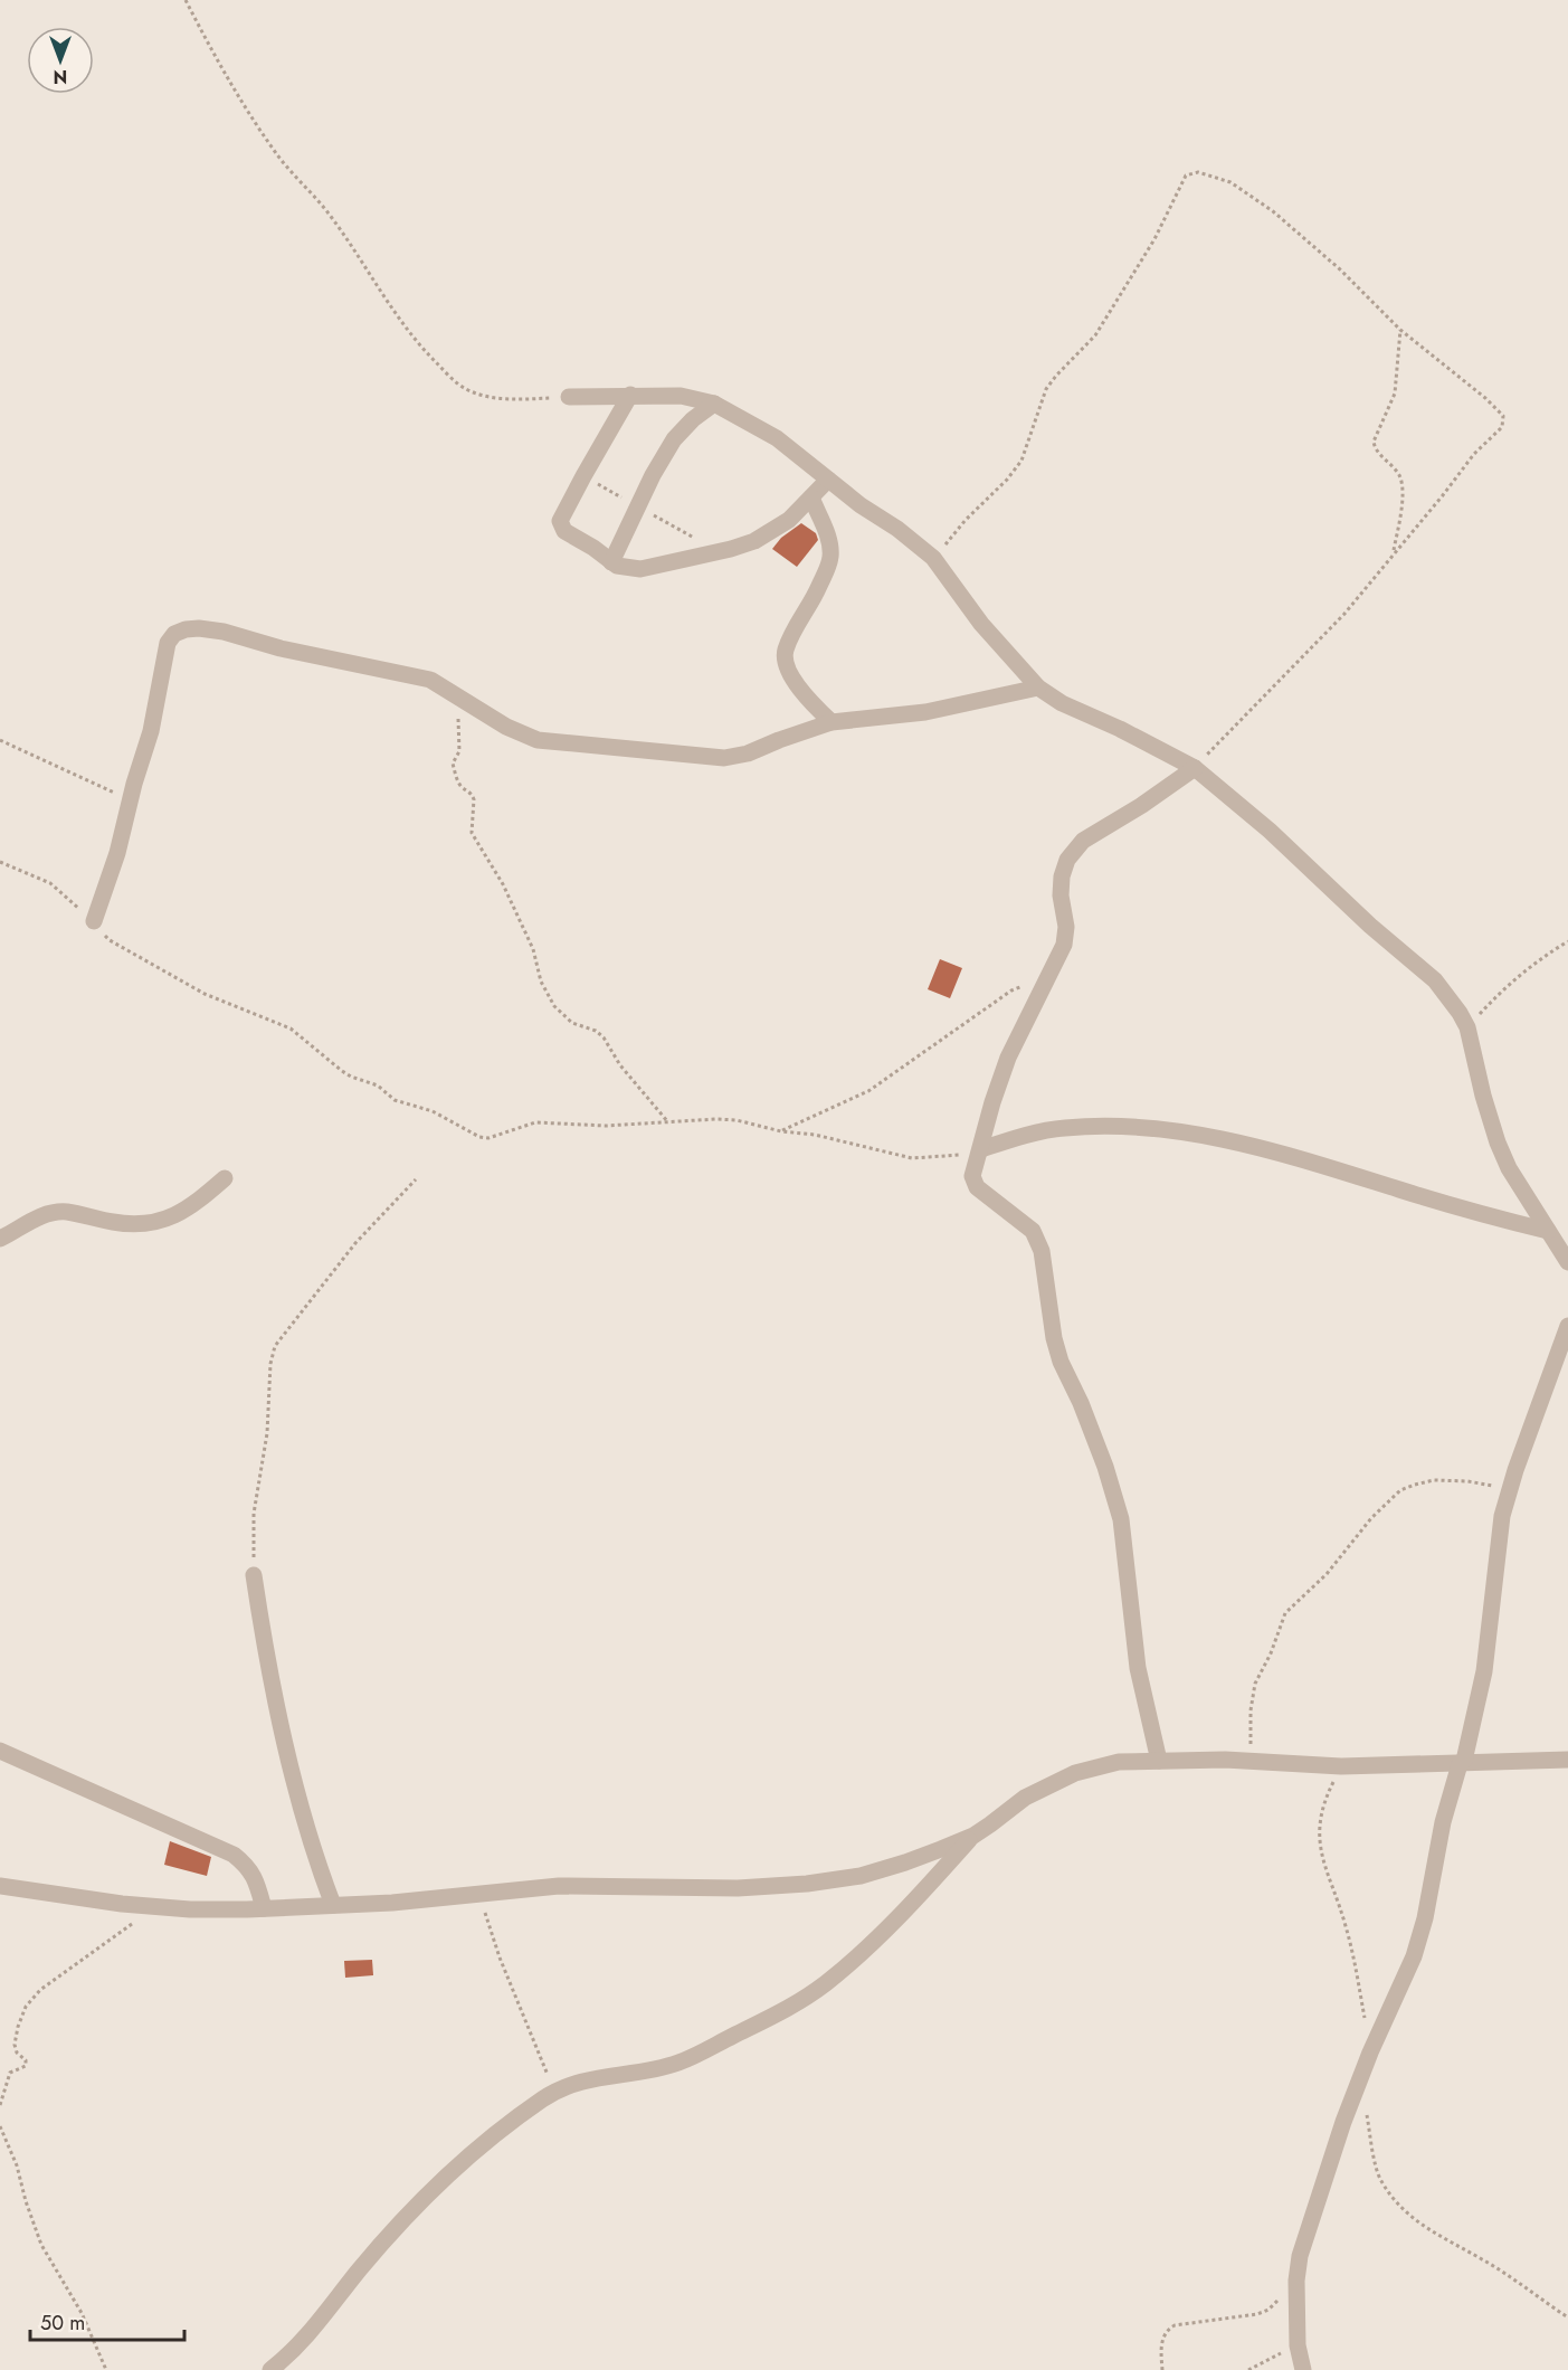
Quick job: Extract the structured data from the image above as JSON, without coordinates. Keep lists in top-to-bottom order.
{
  "scale_bar": "50 m",
  "north": "bottom"
}
